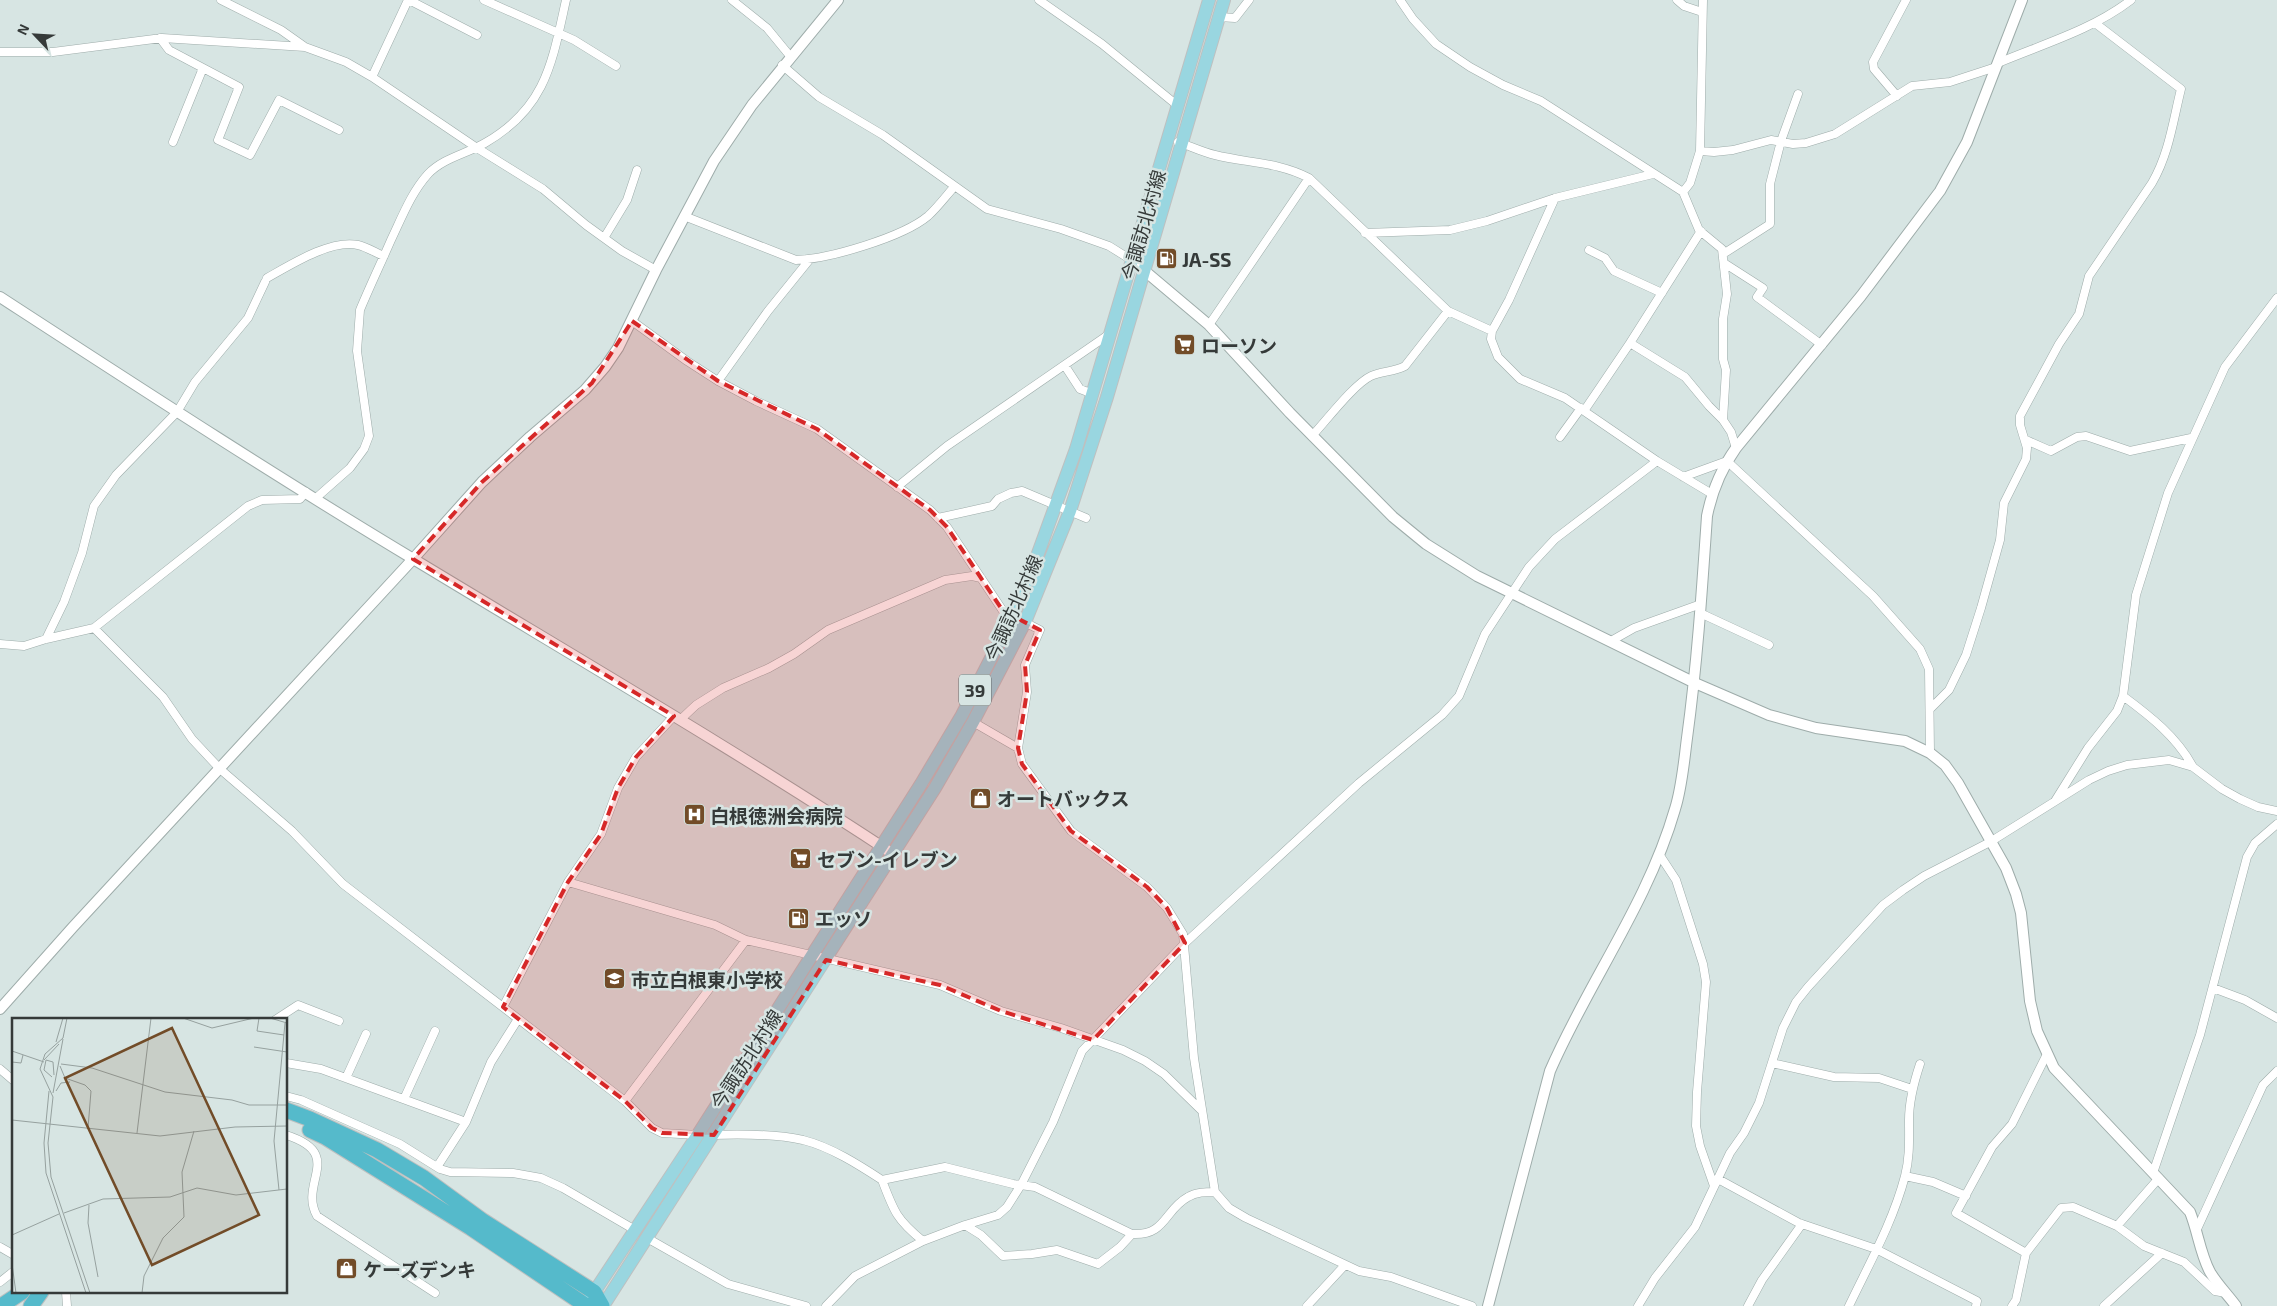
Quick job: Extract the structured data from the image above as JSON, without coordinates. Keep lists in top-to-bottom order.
{
  "streets": {
    "main road": ["今諏訪北村線", "39"]
  },
  "places": {
    "fuel station": ["JA-SS", "エッソ"],
    "supermarket": ["ローソン", "セブン-イレブン"],
    "shop": ["オートバックス", "ケーズデンキ"],
    "hospital": ["白根徳洲会病院"],
    "school or university": ["市立白根東小学校"]
  },
  "north": "top left"
}
